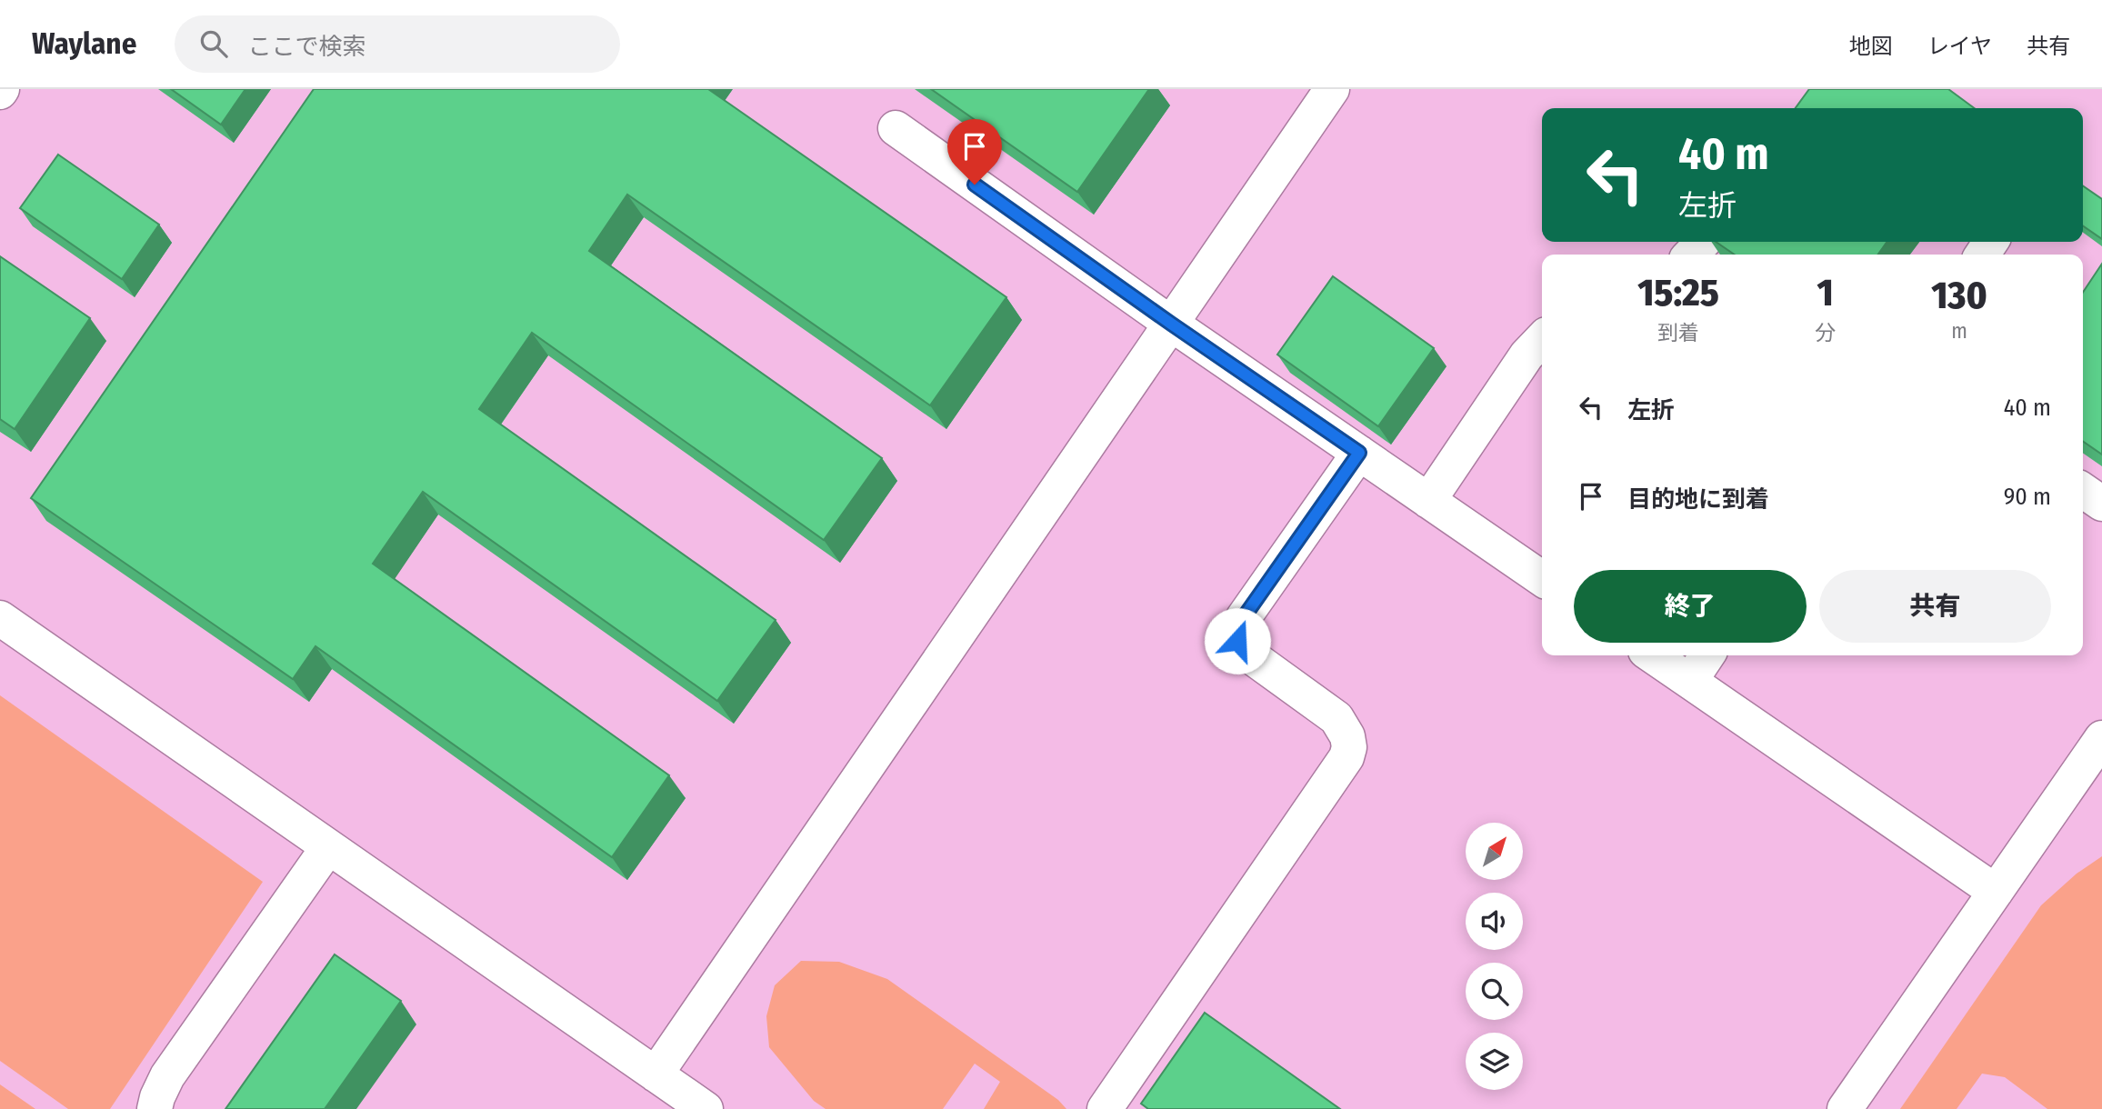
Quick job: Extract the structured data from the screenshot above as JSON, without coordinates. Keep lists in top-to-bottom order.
{
  "north": "top right",
  "page": {
    "header": "Waylane",
    "search": "ここで検索",
    "nav": ["地図", "レイヤ", "共有"],
    "turn": ["40 m", "左折"],
    "eta": [
      "15:25",
      "到着",
      "1",
      "分",
      "130",
      "m"
    ],
    "list": [
      {
        "name": "左折",
        "value": "40 m"
      },
      {
        "name": "目的地に到着",
        "value": "90 m"
      }
    ],
    "buttons": ["終了", "共有"]
  }
}
